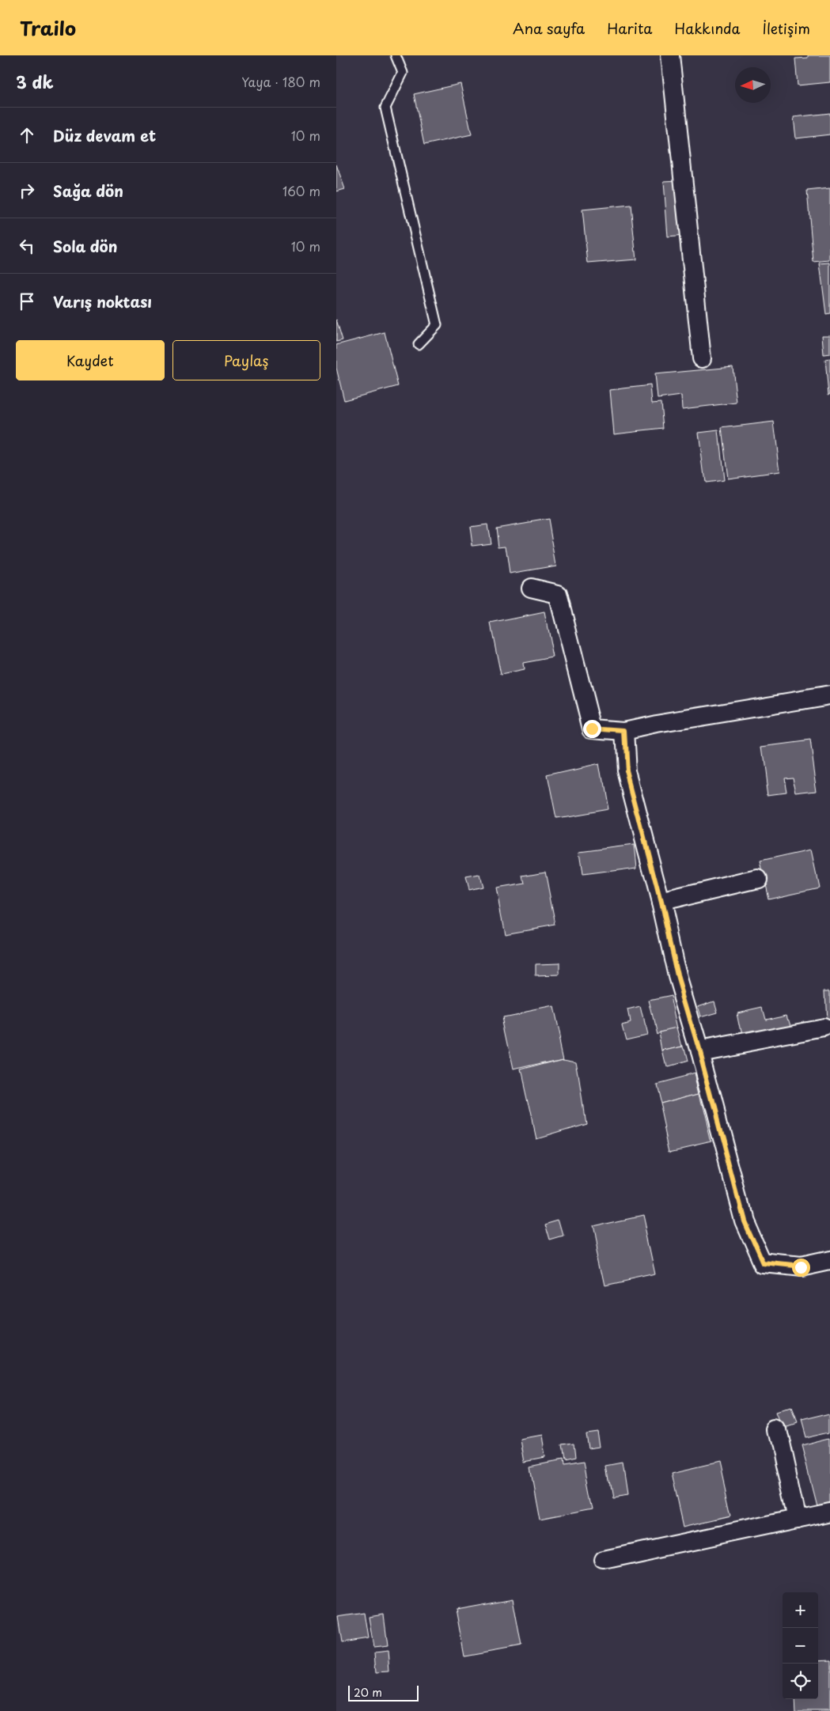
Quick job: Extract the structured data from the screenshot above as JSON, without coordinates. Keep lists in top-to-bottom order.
{
  "scale_bar": "20 m",
  "north": "left",
  "page": {
    "header": "Trailo",
    "nav": [
      "Ana sayfa",
      "Harita",
      "Hakkında",
      "İletişim"
    ],
    "heading": ["3 dk", "Yaya · 180 m"],
    "list": [
      ["Düz devam et", "10 m"],
      ["Sağa dön", "160 m"],
      ["Sola dön", "10 m"],
      "Varış noktası"
    ],
    "buttons": ["Kaydet", "Paylaş"],
    "map_buttons": ["+", "−"],
    "scale": "20 m"
  }
}
